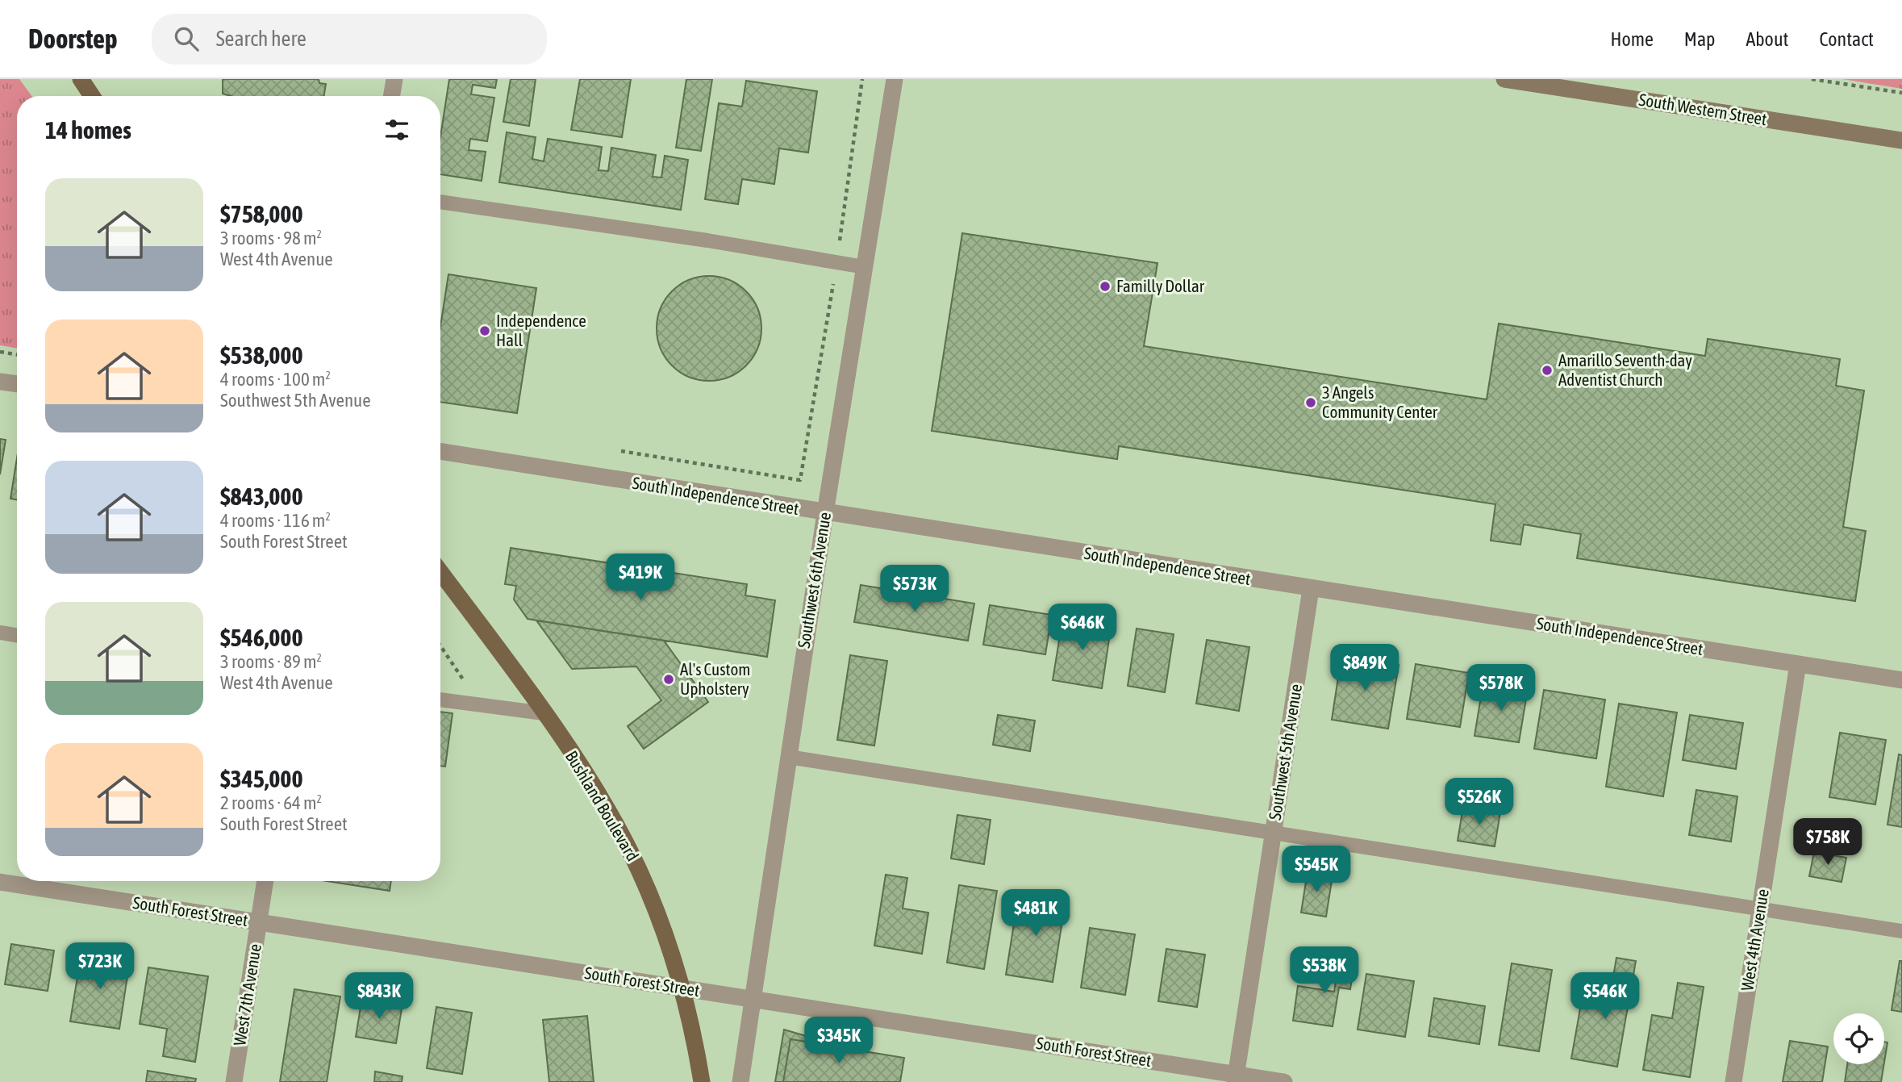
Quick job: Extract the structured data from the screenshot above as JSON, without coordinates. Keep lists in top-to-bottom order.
{
  "streets": {
    "main road": ["South Western Street", "Bushland Boulevard"],
    "street": [
      "South Independence Street",
      "Southwest 6th Avenue",
      "Southwest 5th Avenue",
      "South Forest Street",
      "West 4th Avenue",
      "West 7th Avenue"
    ]
  },
  "crossings": [
    ["South Independence Street", "Southwest 6th Avenue"],
    ["South Independence Street", "Southwest 5th Avenue"],
    ["South Independence Street", "West 4th Avenue"],
    ["Southwest 6th Avenue", "South Forest Street"],
    ["Southwest 5th Avenue", "South Forest Street"],
    ["Bushland Boulevard", "South Forest Street"],
    ["South Forest Street", "West 7th Avenue"]
  ],
  "places": [
    "Familly Dollar",
    "Independence Hall",
    "Amarillo Seventh-day Adventist Church",
    "3 Angels Community Center",
    "Al's Custom Upholstery"
  ],
  "page": {
    "header": "Doorstep",
    "search": "Search here",
    "nav": [
      "Home",
      "Map",
      "About",
      "Contact"
    ],
    "heading": "14 homes",
    "list": [
      {
        "name": "$758,000",
        "note": "3 rooms · 98 m² · West 4th Avenue"
      },
      {
        "name": "$538,000",
        "note": "4 rooms · 100 m² · Southwest 5th Avenue"
      },
      {
        "name": "$843,000",
        "note": "4 rooms · 116 m² · South Forest Street"
      },
      {
        "name": "$546,000",
        "note": "3 rooms · 89 m² · West 4th Avenue"
      },
      {
        "name": "$345,000",
        "note": "2 rooms · 64 m² · South Forest Street"
      }
    ],
    "price": [
      "$419K",
      "$573K",
      "$646K",
      "$849K",
      "$578K",
      "$526K",
      "$758K",
      "$545K",
      "$481K",
      "$723K",
      "$538K",
      "$843K",
      "$546K",
      "$345K"
    ]
  }
}
